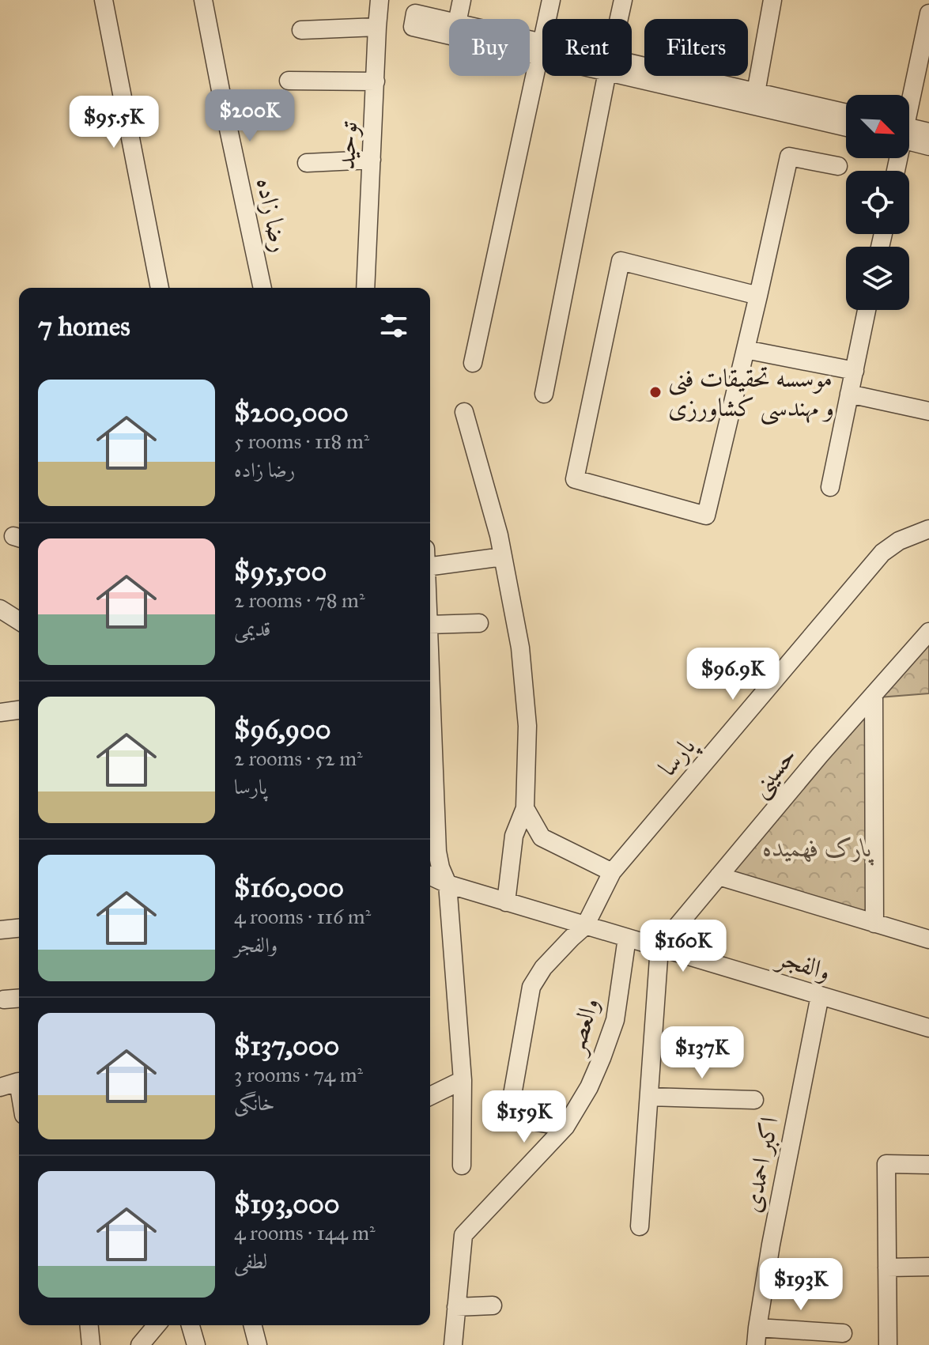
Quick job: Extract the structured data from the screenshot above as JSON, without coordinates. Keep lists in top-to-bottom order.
{
  "streets": {
    "street": [
      "توحید",
      "رضا زاده",
      "پارسا",
      "حسینی",
      "والفجر",
      "والعصر",
      "اکبر احمدی"
    ]
  },
  "crossings": [
    ["پارسا", "والفجر"],
    ["پارسا", "والعصر"],
    ["حسینی", "والفجر"],
    ["والفجر", "والعصر"],
    ["والفجر", "اکبر احمدی"]
  ],
  "parks": ["پارک فهمیده"],
  "places": ["موسسه تحقیقات فنی و مهندسی کشاورزی"],
  "north": "bottom right",
  "page": {
    "chip": ["Buy", "Rent", "Filters"],
    "price": [
      "$200K",
      "$95.5K",
      "$96.9K",
      "$160K",
      "$137K",
      "$159K",
      "$193K"
    ],
    "heading": "7 homes",
    "list": [
      {
        "name": "$200,000",
        "note": "5 rooms · 118 m² · رضا زاده"
      },
      {
        "name": "$95,500",
        "note": "2 rooms · 78 m² · قدیمی"
      },
      {
        "name": "$96,900",
        "note": "2 rooms · 52 m² · پارسا"
      },
      {
        "name": "$160,000",
        "note": "4 rooms · 116 m² · والفجر"
      },
      {
        "name": "$137,000",
        "note": "3 rooms · 74 m² · خانگی"
      },
      {
        "name": "$193,000",
        "note": "4 rooms · 144 m² · لطفی"
      }
    ]
  }
}
